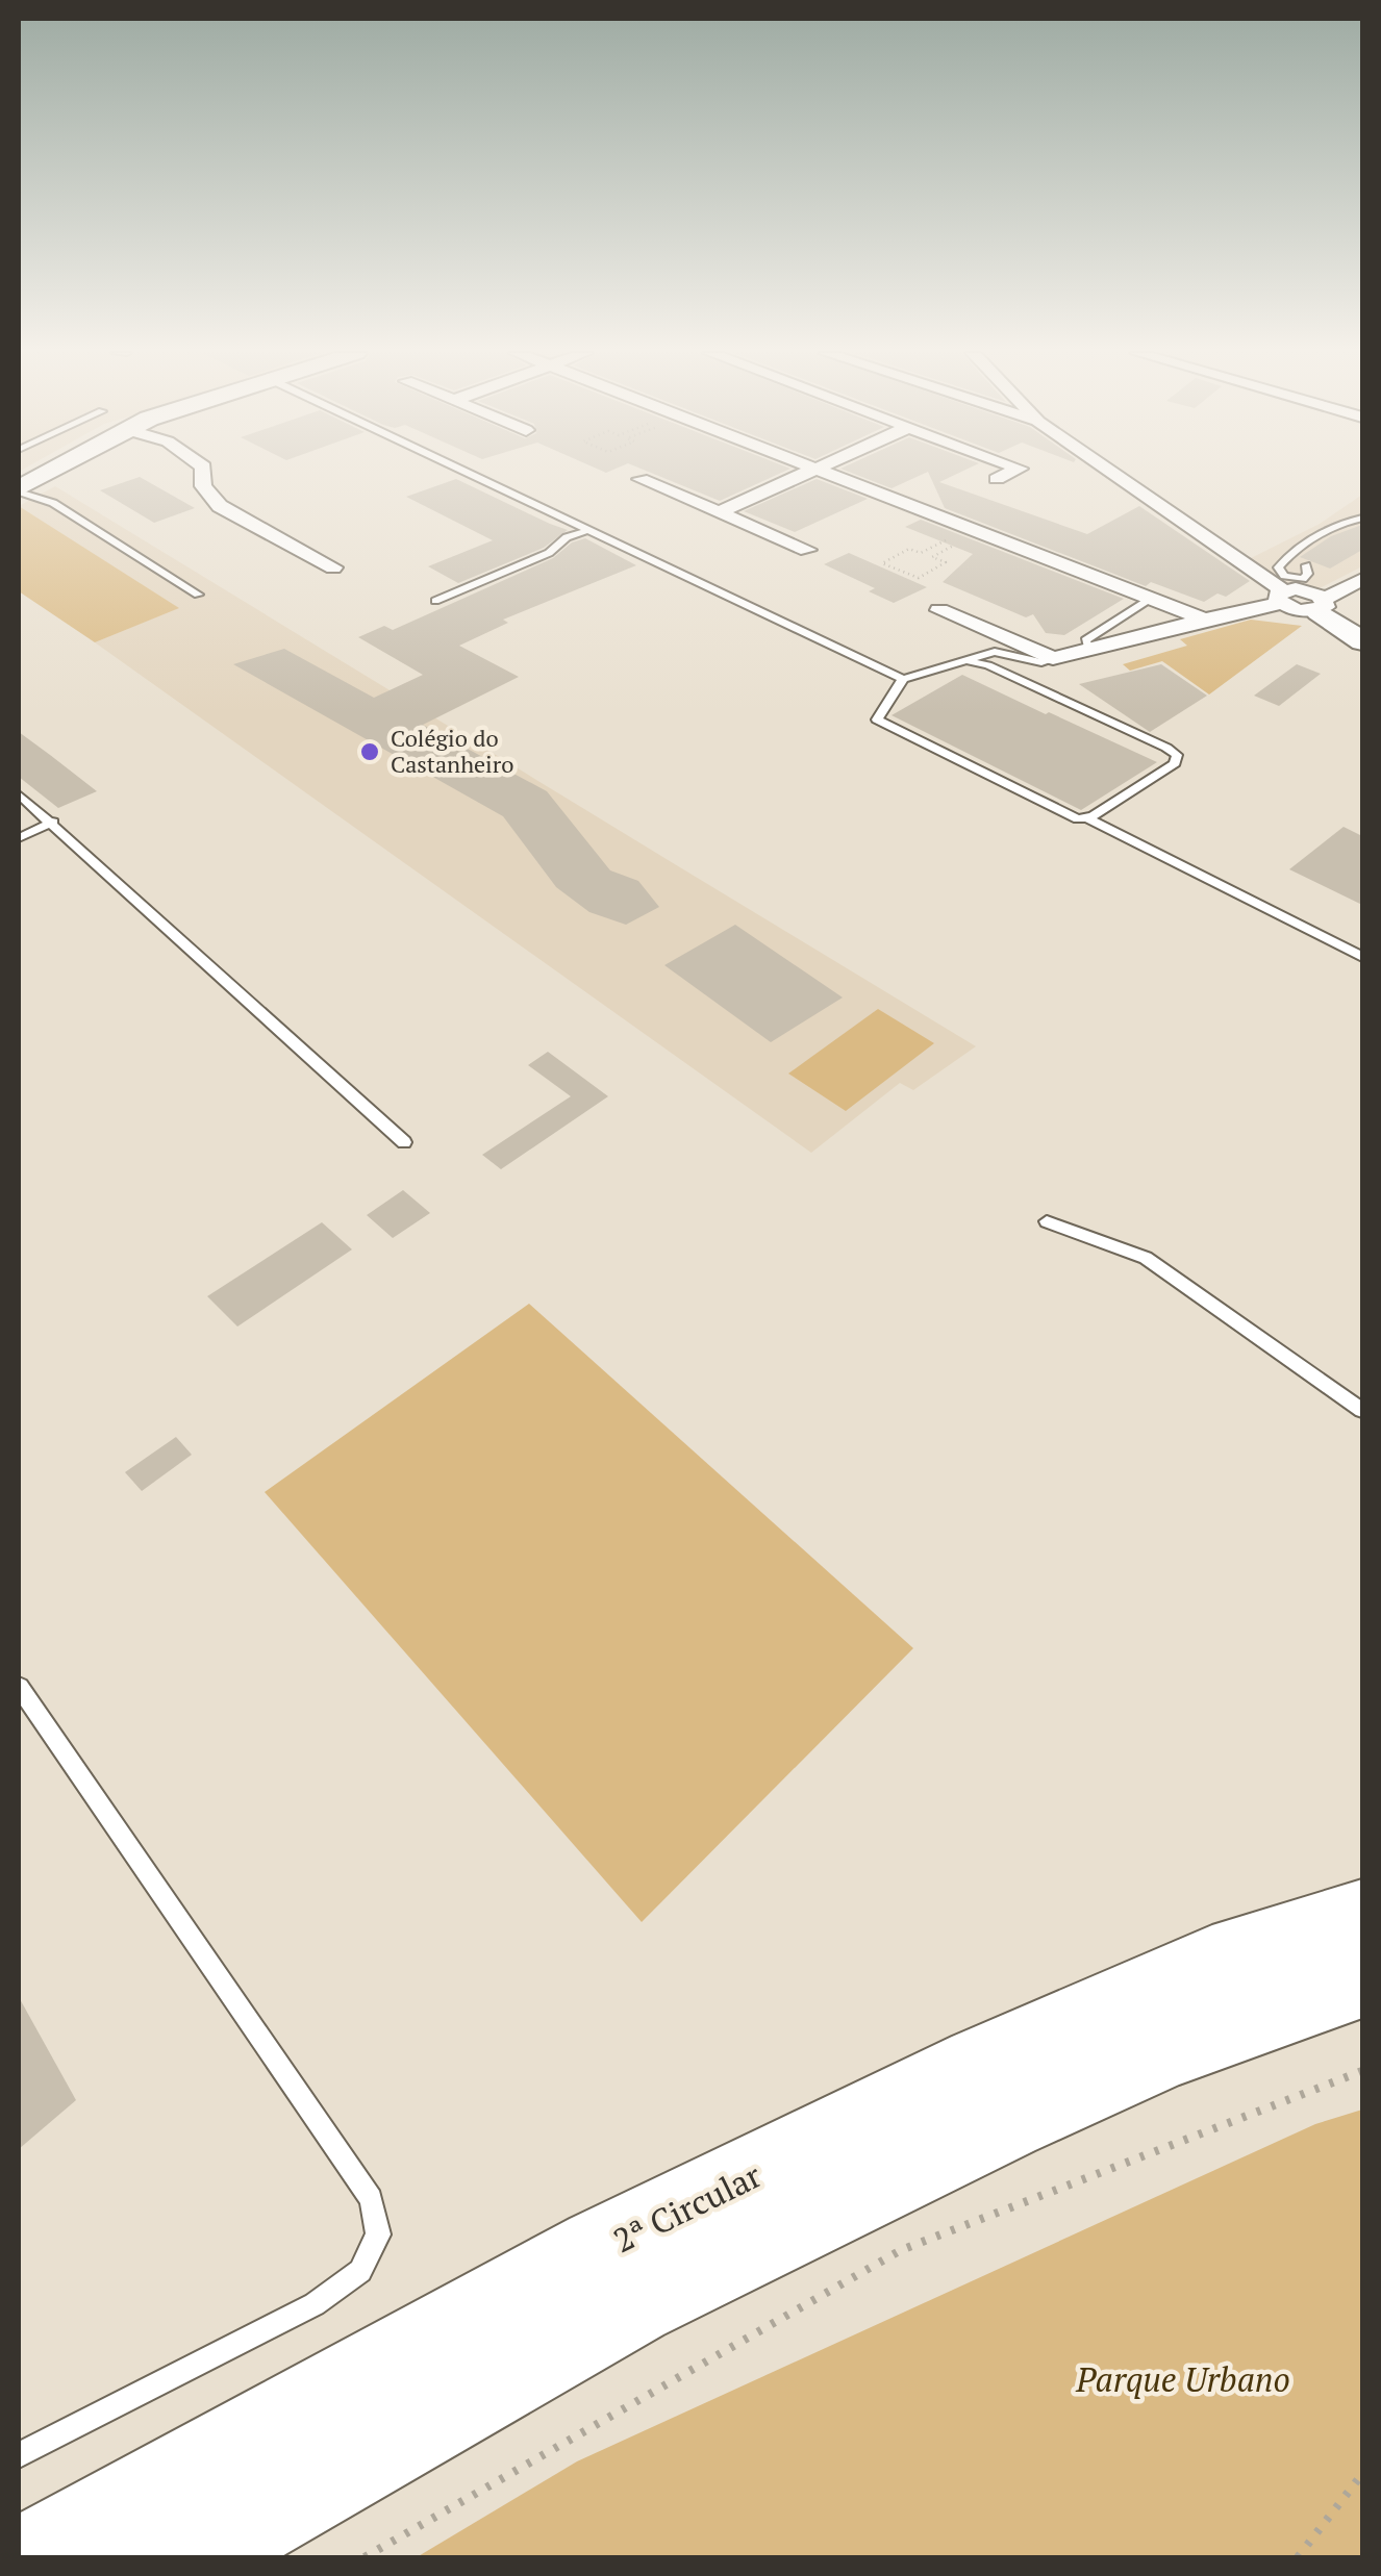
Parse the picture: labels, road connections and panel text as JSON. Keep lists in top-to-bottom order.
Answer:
{
  "streets": {
    "highway": ["2ª Circular"]
  },
  "parks": ["Parque Urbano"],
  "places": ["Colégio do Castanheiro"]
}
